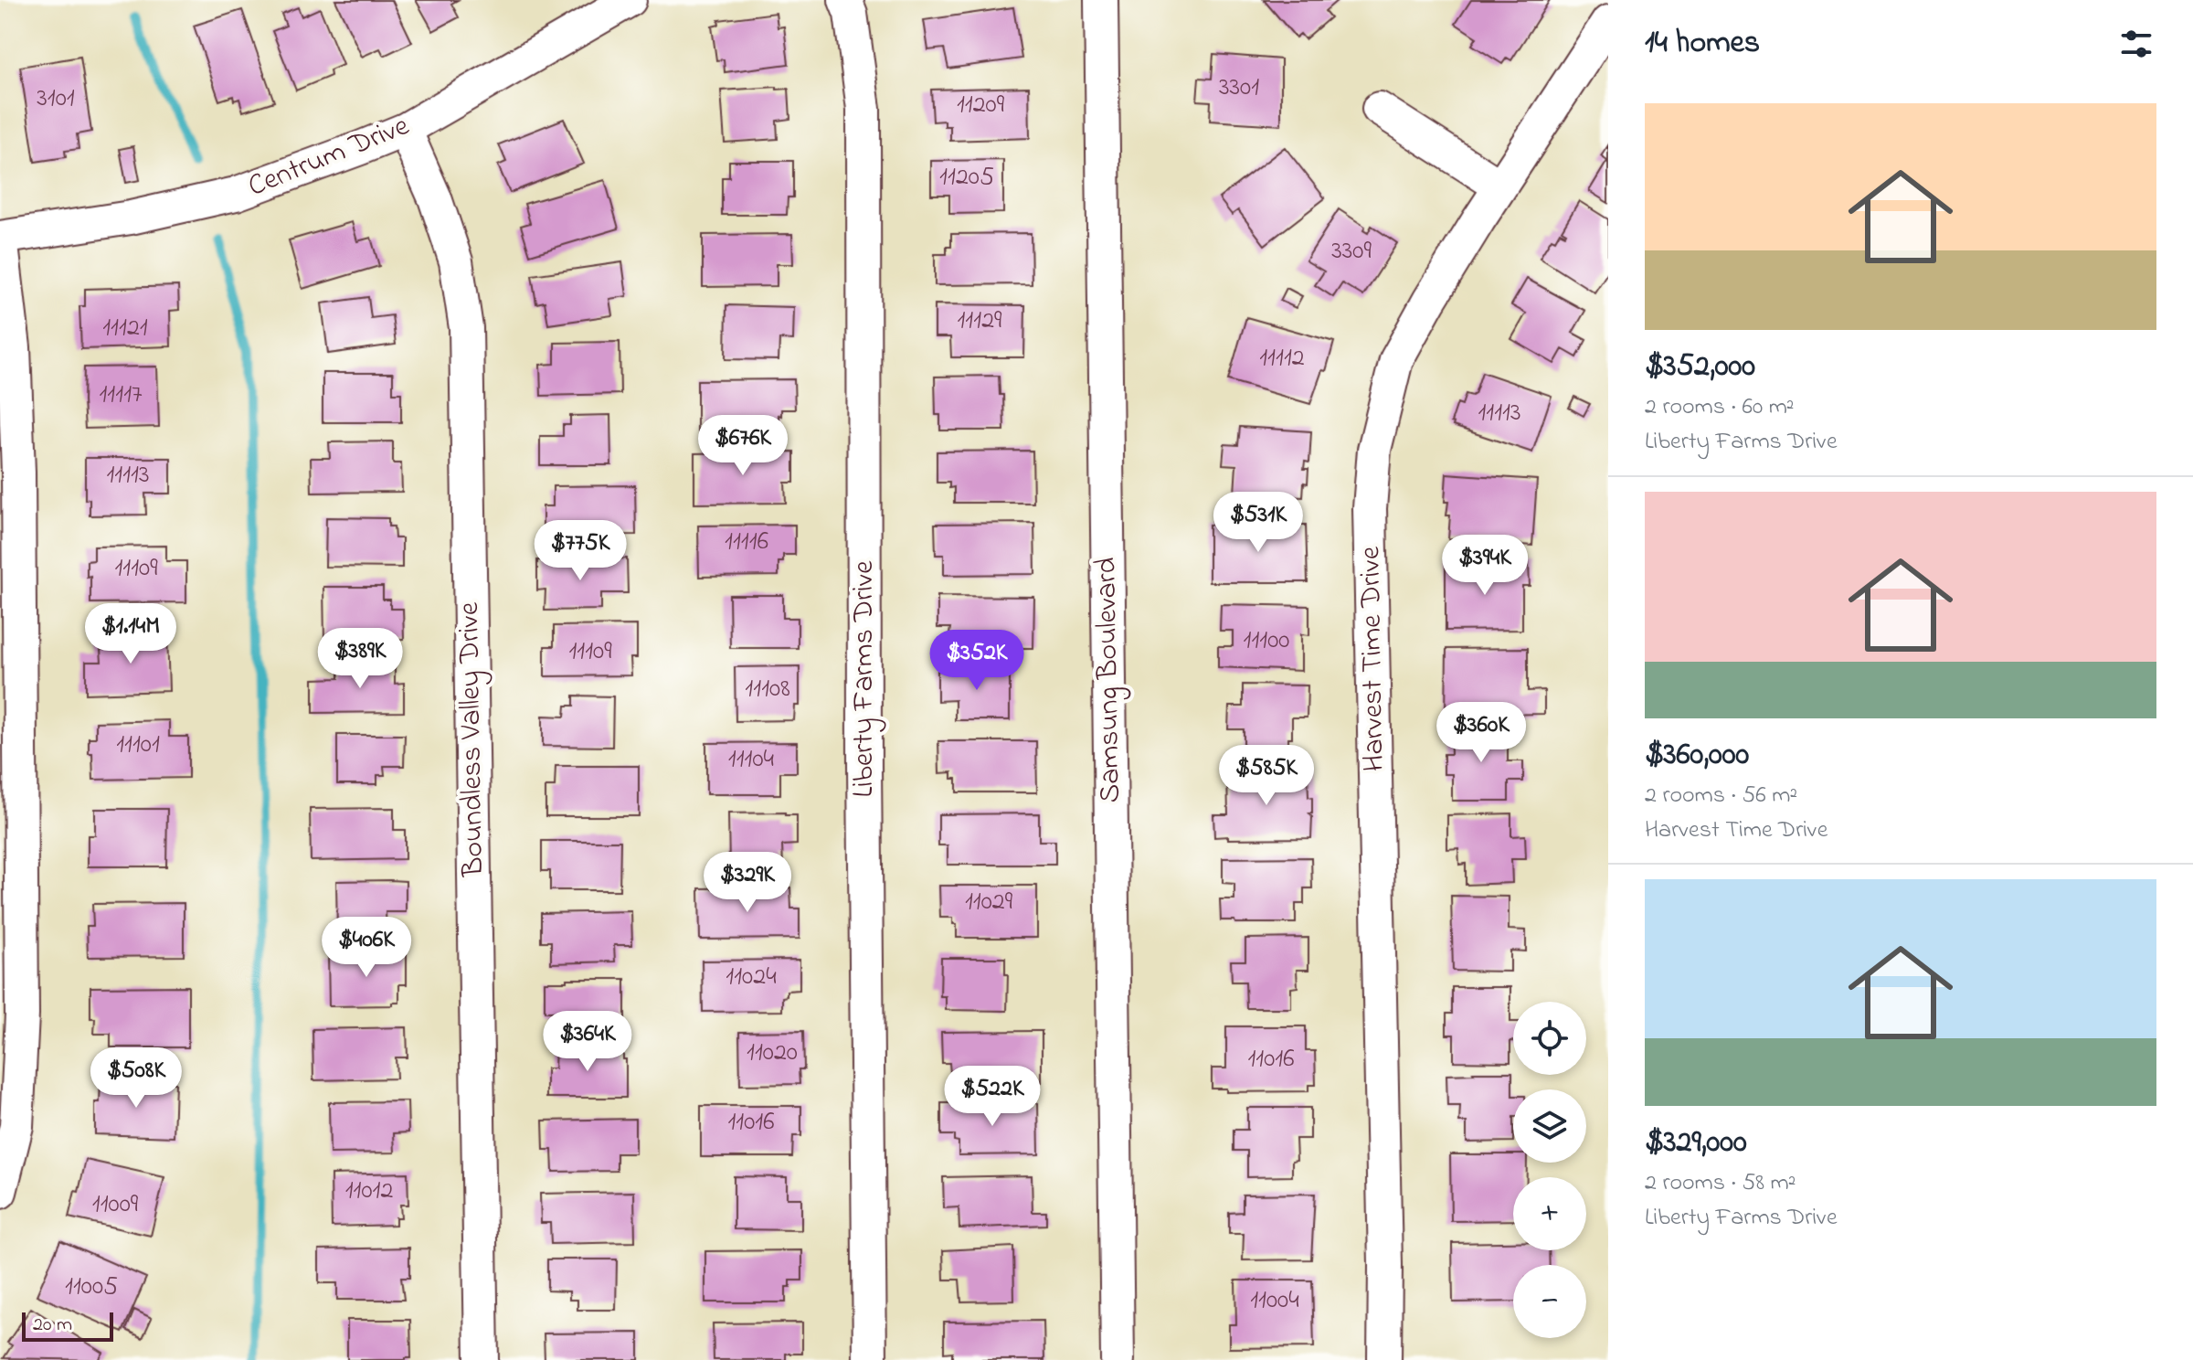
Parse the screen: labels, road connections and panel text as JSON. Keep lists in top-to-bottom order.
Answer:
{
  "streets": {
    "street": [
      "Centrum Drive",
      "Harvest Time Drive",
      "Liberty Farms Drive",
      "Samsung Boulevard",
      "Boundless Valley Drive"
    ]
  },
  "crossings": [
    ["Centrum Drive", "Boundless Valley Drive"]
  ],
  "house_numbers": [
    "3301",
    "3101",
    "11209",
    "11205",
    "3309",
    "11129",
    "11121",
    "11112",
    "11117",
    "11113",
    "11113",
    "11116",
    "11109",
    "11100",
    "11109",
    "11108",
    "11101",
    "11104",
    "11029",
    "11024",
    "11020",
    "11016",
    "11016",
    "11012",
    "11009",
    "11005",
    "11004"
  ],
  "scale_bar": "20 m",
  "page": {
    "heading": "14 homes",
    "list": [
      {
        "name": "$352,000",
        "note": "2 rooms · 60 m² · Liberty Farms Drive"
      },
      {
        "name": "$360,000",
        "note": "2 rooms · 56 m² · Harvest Time Drive"
      },
      {
        "name": "$329,000",
        "note": "2 rooms · 58 m² · Liberty Farms Drive"
      }
    ],
    "price": [
      "$676K",
      "$531K",
      "$775K",
      "$394K",
      "$1.14M",
      "$389K",
      "$352K",
      "$360K",
      "$585K",
      "$329K",
      "$406K",
      "$364K",
      "$508K",
      "$522K"
    ],
    "map_buttons": ["+", "−"],
    "scale": "20 m"
  }
}
